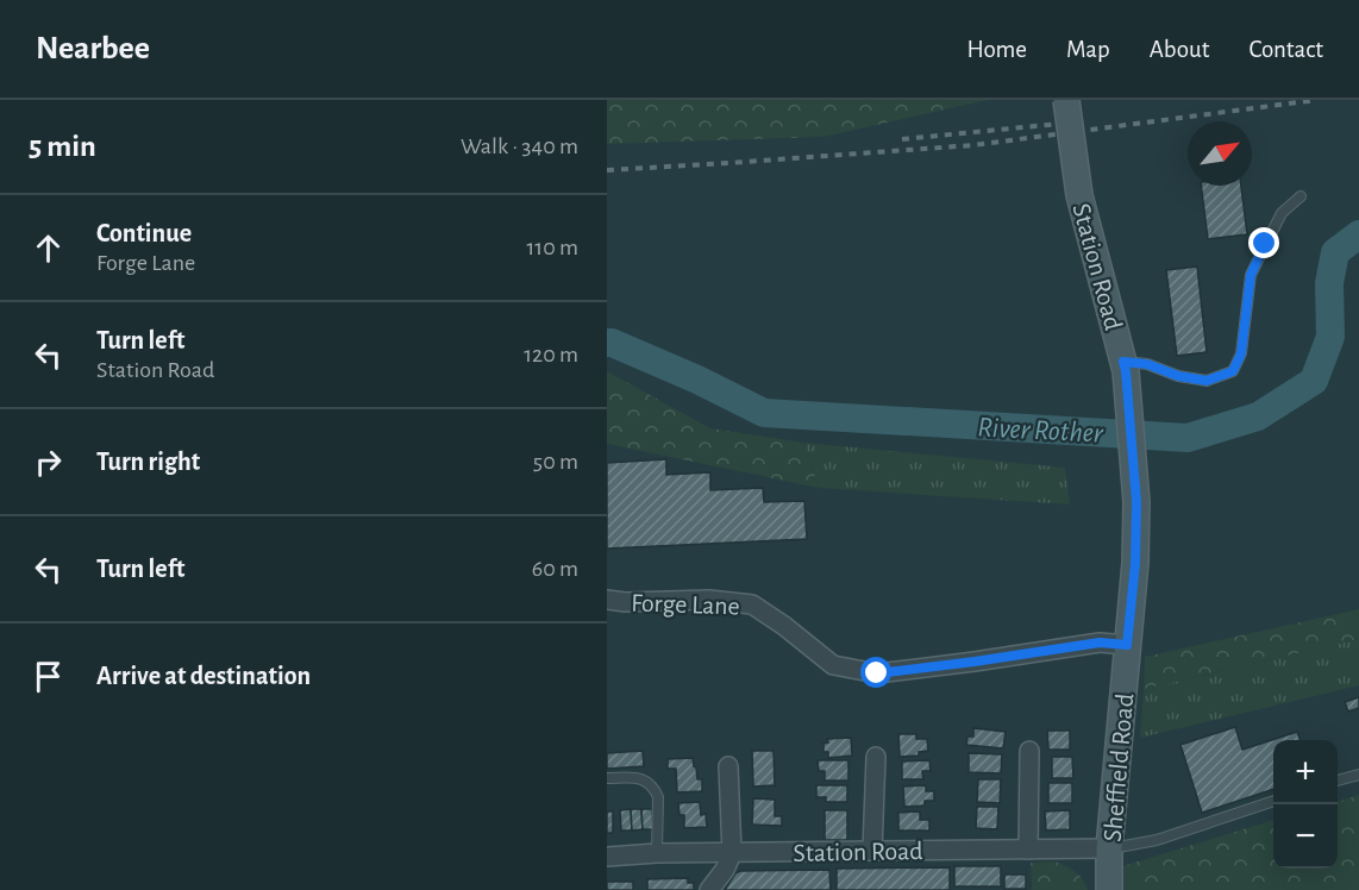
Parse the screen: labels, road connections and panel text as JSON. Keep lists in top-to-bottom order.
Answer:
{
  "streets": {
    "main road": ["Station Road", "Sheffield Road"],
    "street": ["Forge Lane"]
  },
  "crossings": [
    ["Station Road", "Forge Lane"],
    ["Station Road", "Sheffield Road"],
    ["Forge Lane", "Sheffield Road"]
  ],
  "water": ["River Rother"],
  "north": "top right",
  "page": {
    "header": "Nearbee",
    "nav": [
      "Home",
      "Map",
      "About",
      "Contact"
    ],
    "heading": ["5 min", "Walk · 340 m"],
    "list": [
      ["Continue", "Forge Lane", "110 m"],
      ["Turn left", "Station Road", "120 m"],
      ["Turn right", "50 m"],
      ["Turn left", "60 m"],
      "Arrive at destination"
    ],
    "map_buttons": ["+", "−"]
  }
}
